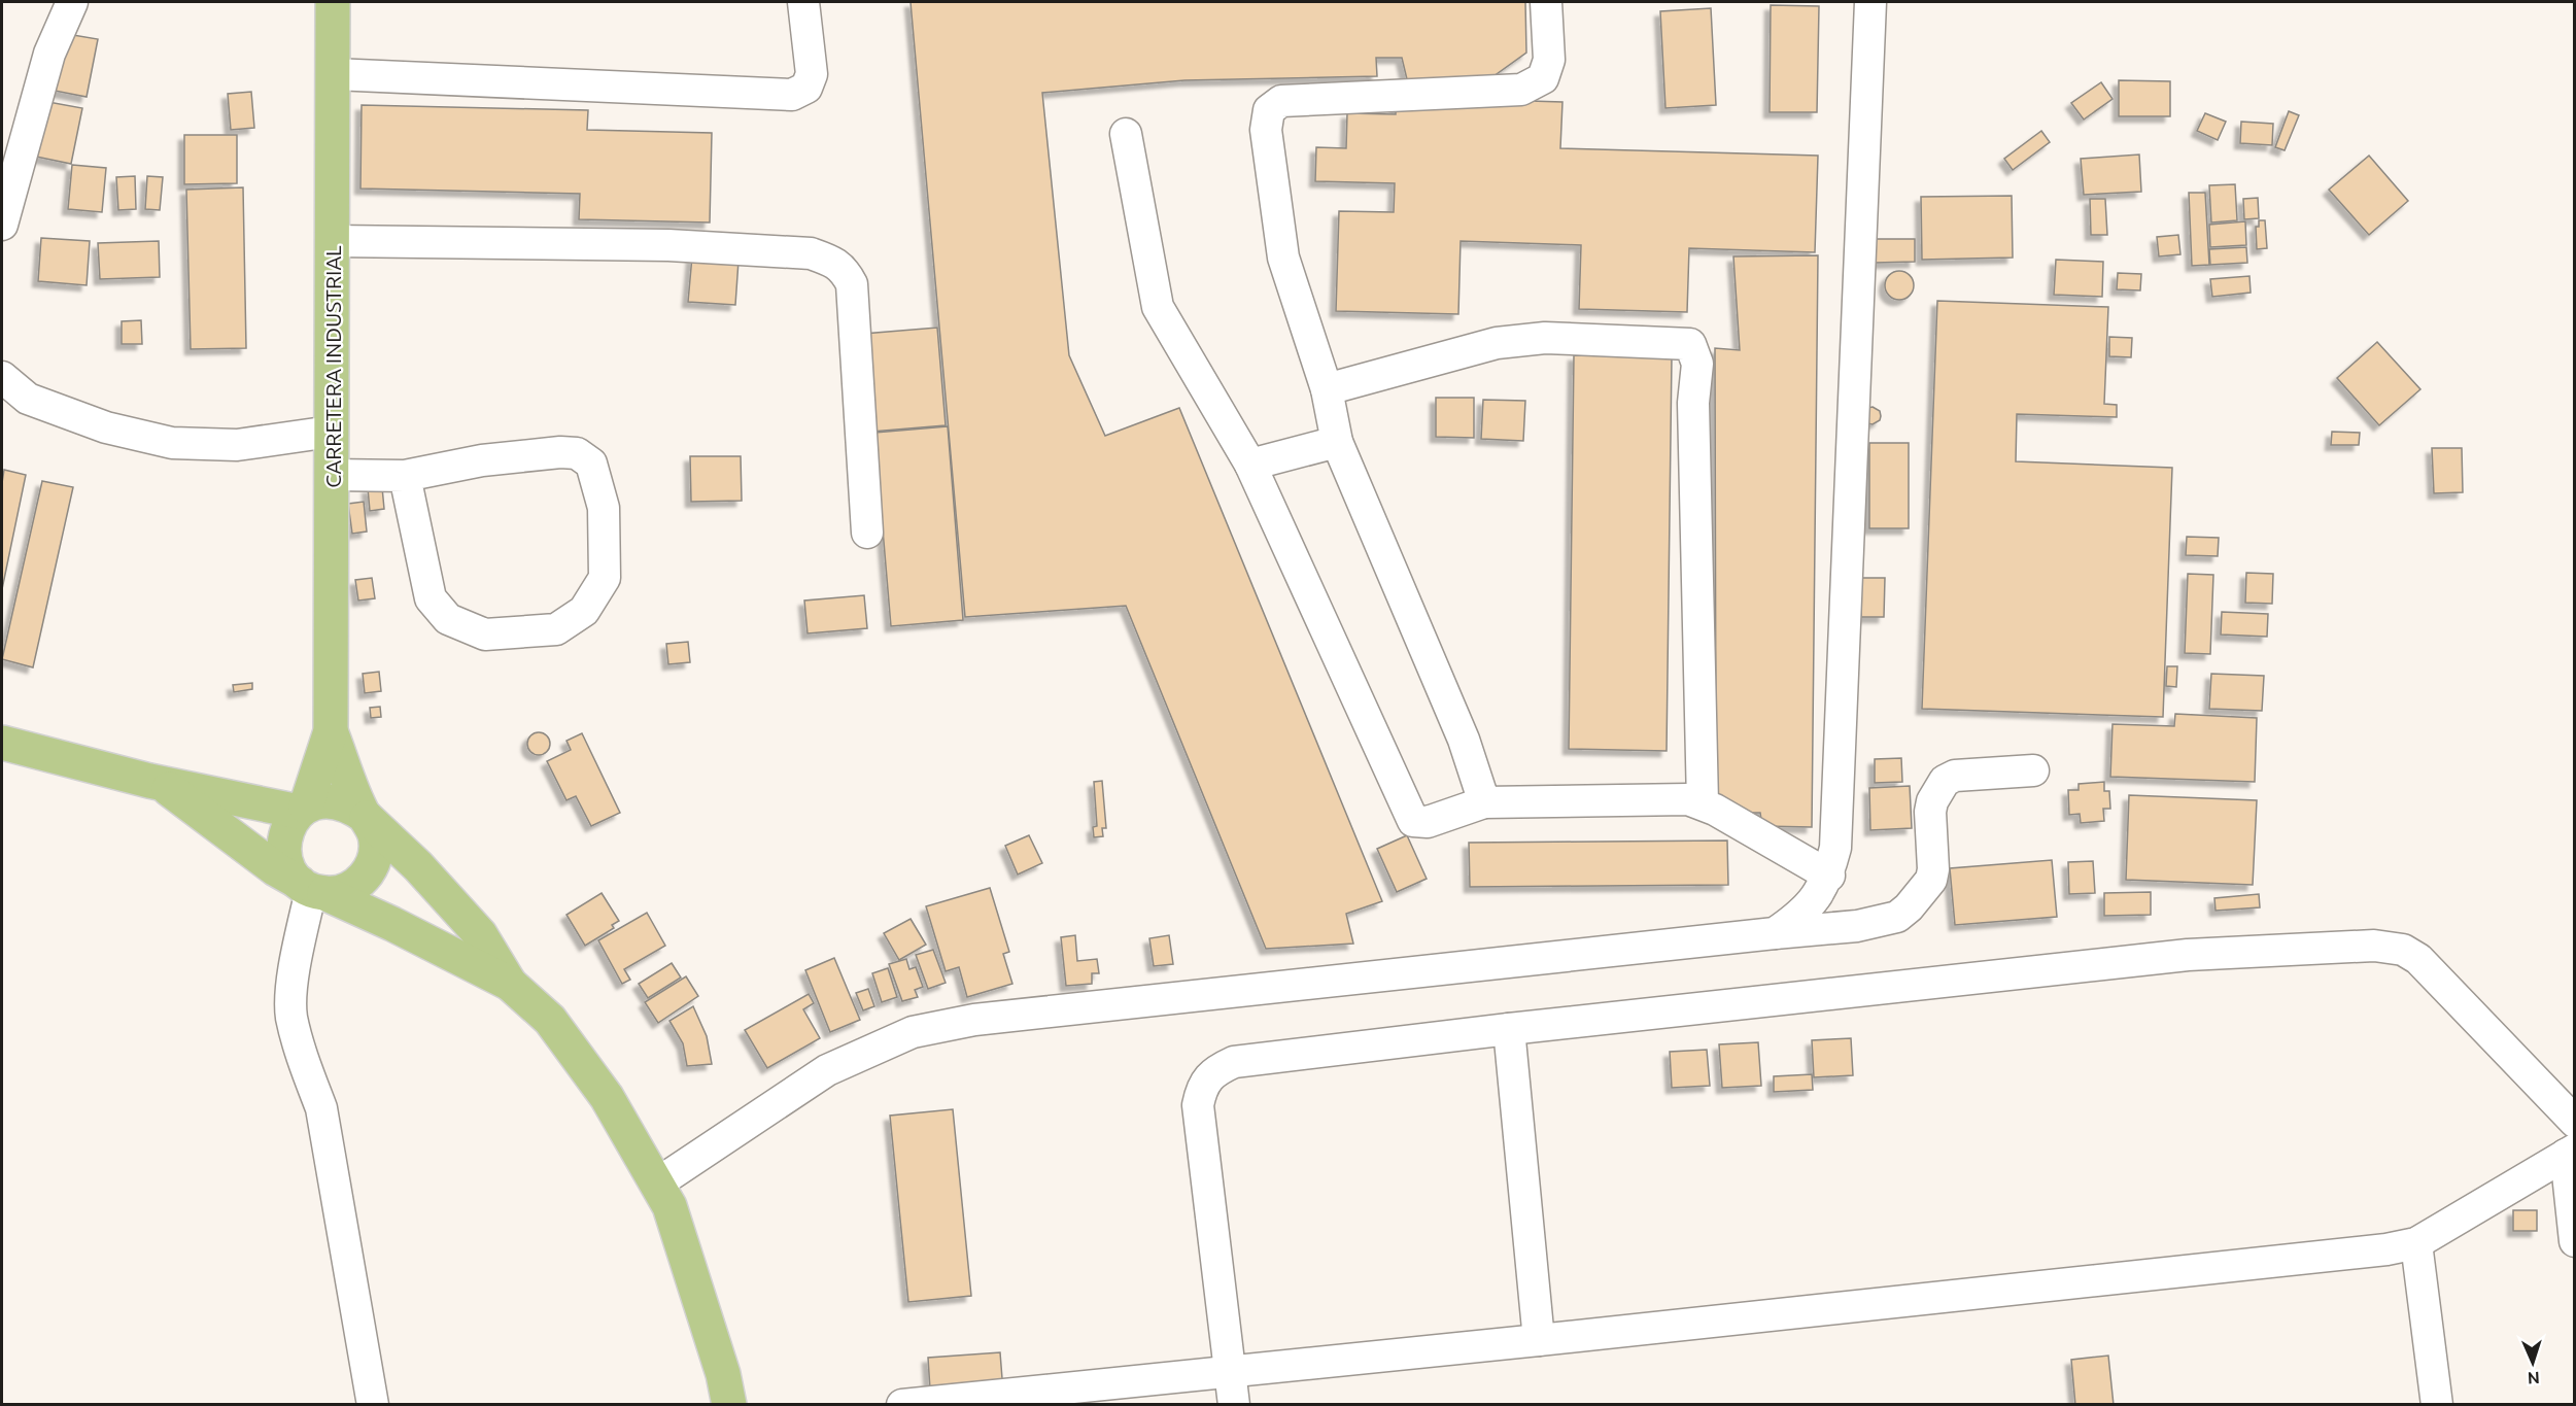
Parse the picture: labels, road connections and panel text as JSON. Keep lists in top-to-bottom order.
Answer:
{
  "streets": {
    "main road": ["CARRETERA INDUSTRIAL"]
  },
  "north": "bottom"
}
